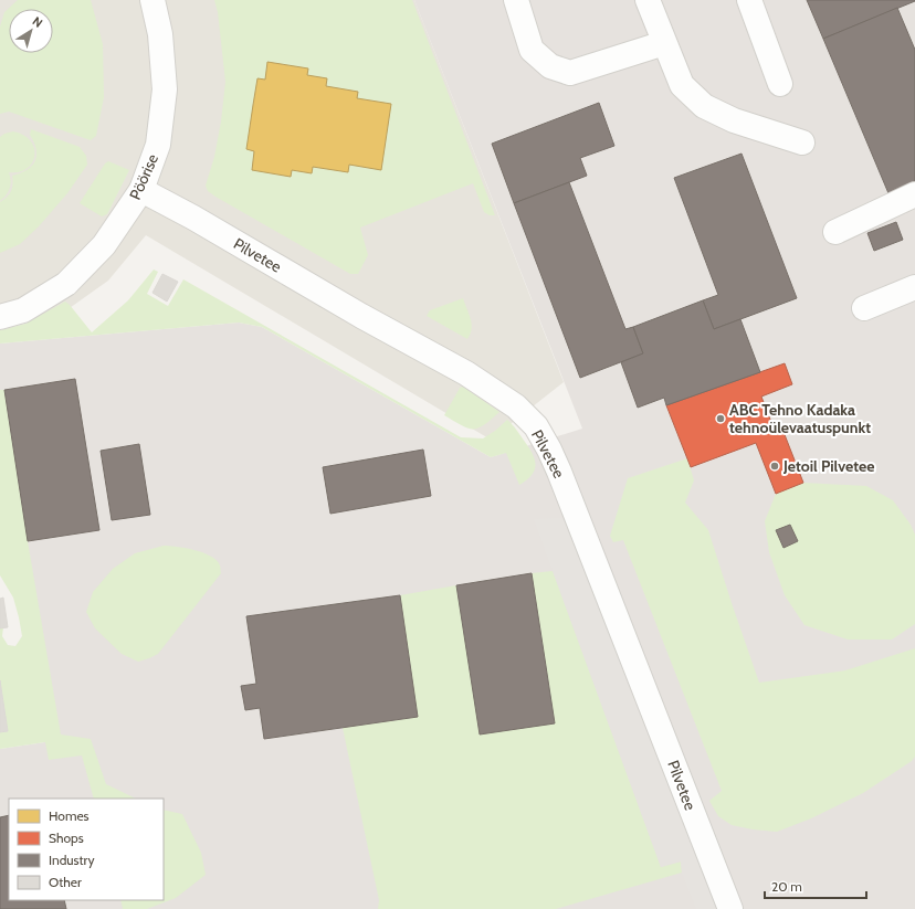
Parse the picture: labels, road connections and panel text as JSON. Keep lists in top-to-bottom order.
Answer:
{
  "streets": {
    "street": ["Pöörise", "Pilvetee"]
  },
  "crossings": [
    ["Pöörise", "Pilvetee"]
  ],
  "places": ["ABC Tehno Kadaka tehnoülevaatuspunkt", "Jetoil Pilvetee"],
  "legend": [
    "Homes",
    "Shops",
    "Industry",
    "Other"
  ],
  "scale_bar": "20 m",
  "north": "top right"
}
